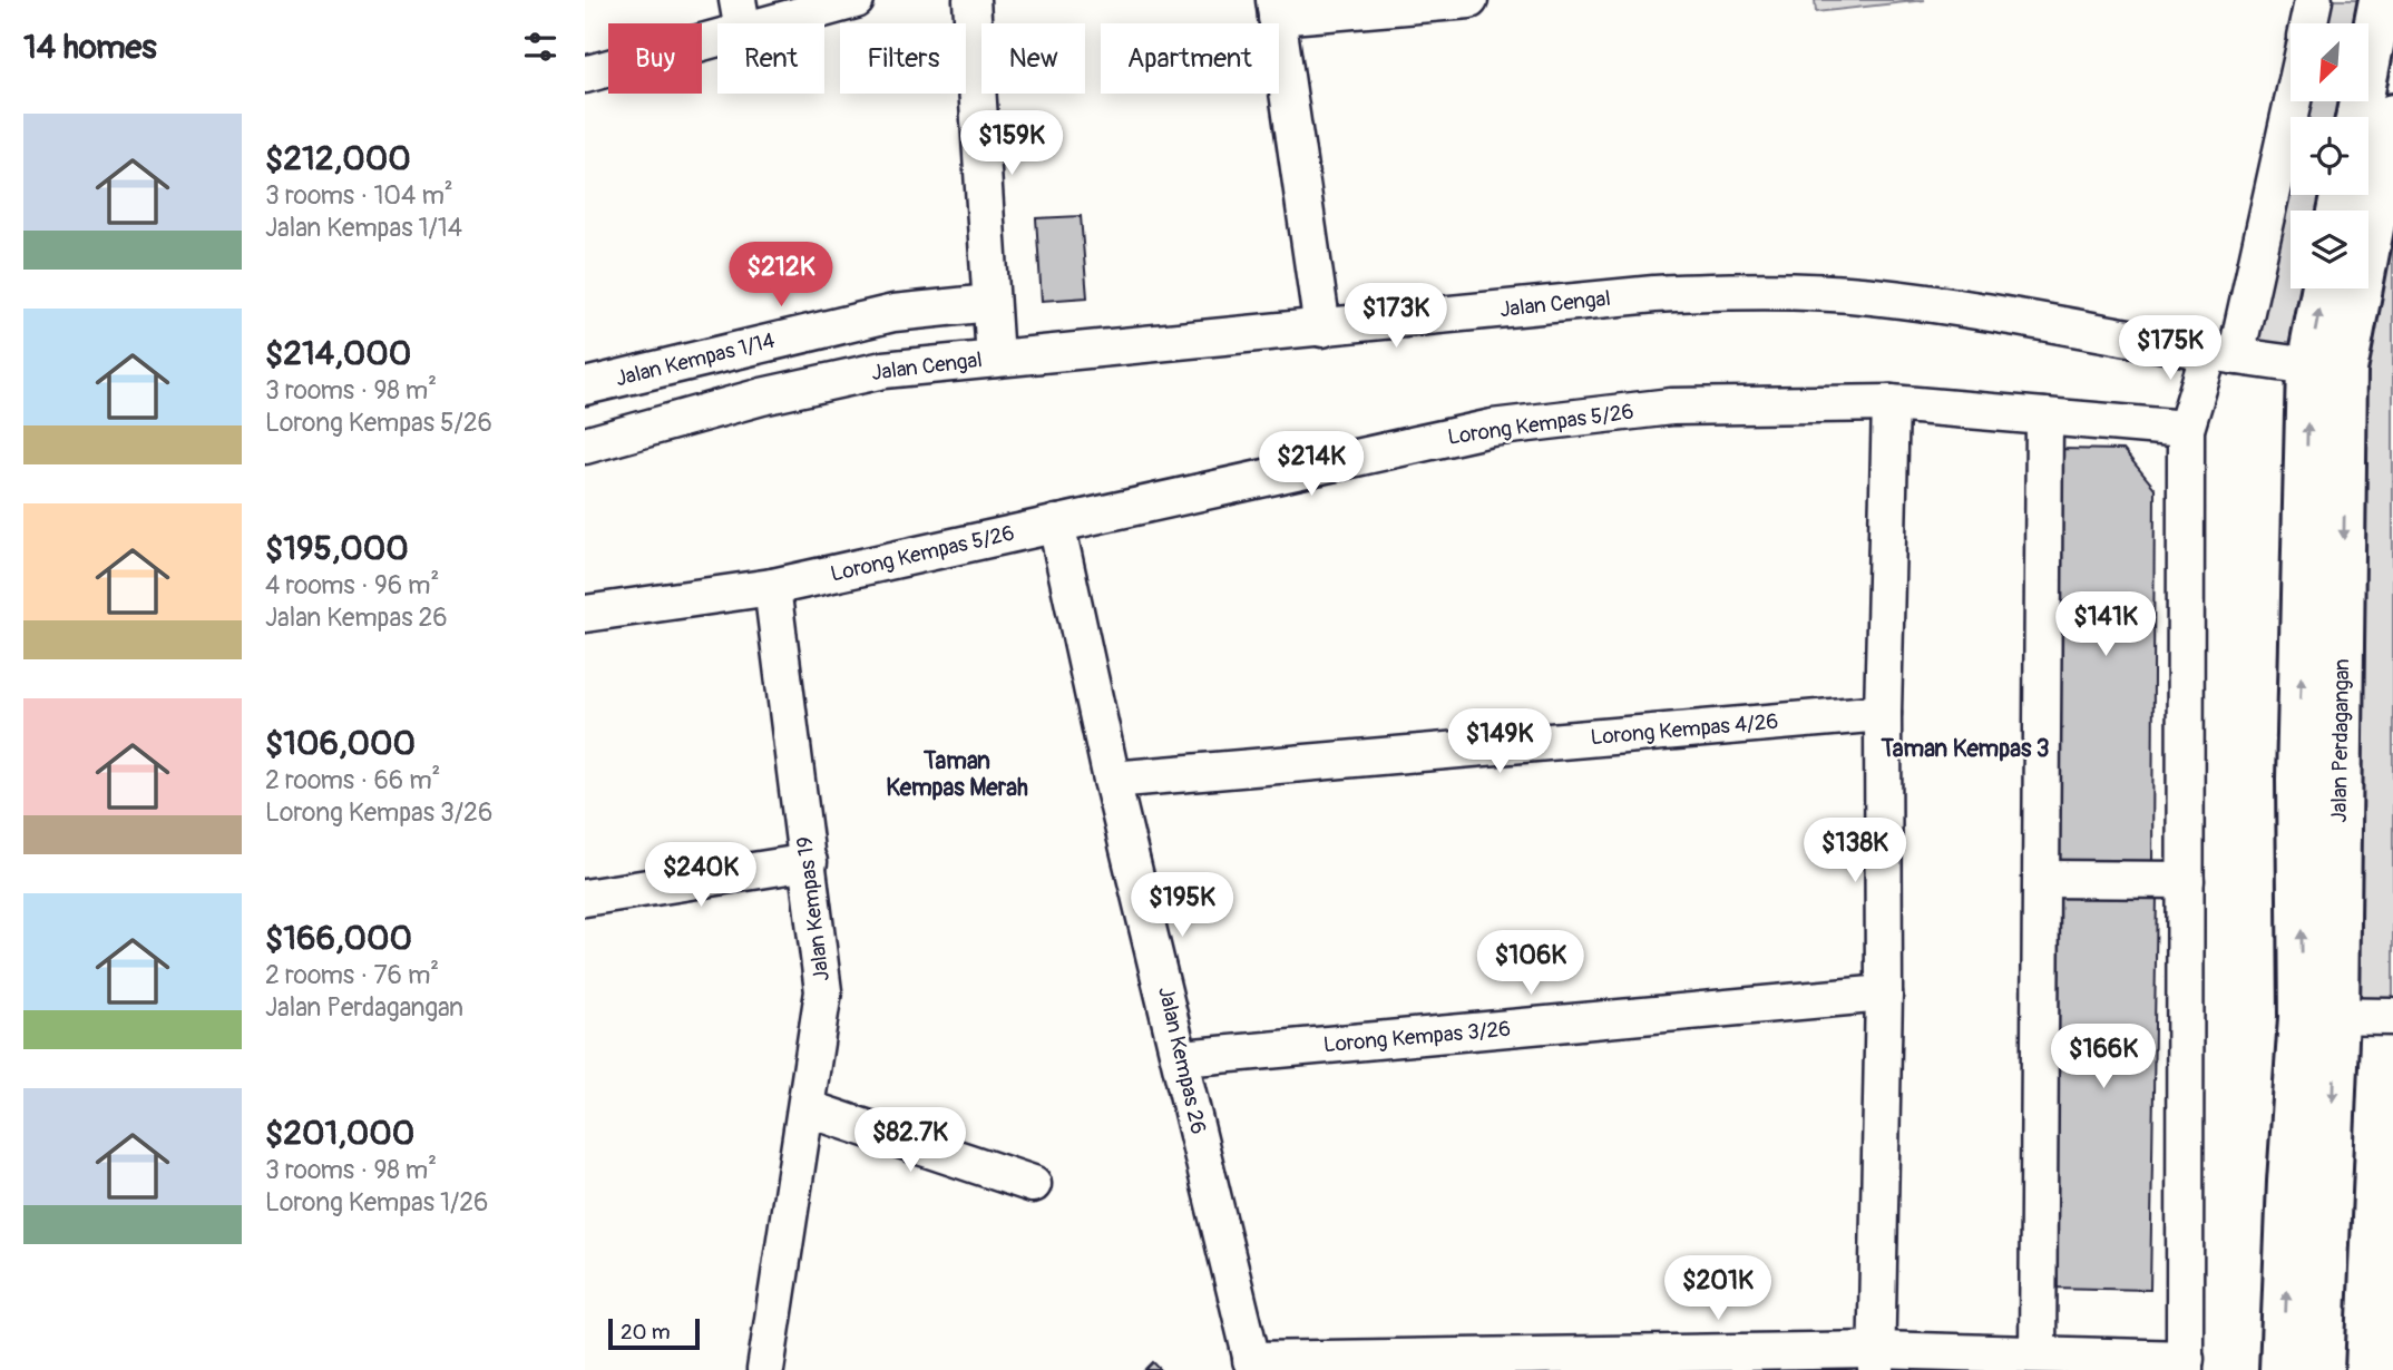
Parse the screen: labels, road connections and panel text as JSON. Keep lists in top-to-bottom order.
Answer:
{
  "streets": {
    "main road": ["Jalan Perdagangan"],
    "street": [
      "Jalan Cengal",
      "Jalan Kempas 1/14",
      "Lorong Kempas 5/26",
      "Lorong Kempas 4/26",
      "Jalan Kempas 19",
      "Lorong Kempas 3/26",
      "Jalan Kempas 26"
    ]
  },
  "crossings": [
    ["Jalan Cengal", "Jalan Perdagangan"],
    ["Lorong Kempas 5/26", "Jalan Kempas 19"],
    ["Lorong Kempas 5/26", "Jalan Kempas 26"],
    ["Lorong Kempas 4/26", "Jalan Kempas 26"],
    ["Lorong Kempas 3/26", "Jalan Kempas 26"]
  ],
  "districts": ["Taman Kempas 3", "Taman Kempas Merah"],
  "scale_bar": "20 m",
  "north": "bottom left",
  "page": {
    "heading": "14 homes",
    "chip": [
      "Buy",
      "Rent",
      "Filters",
      "New",
      "Apartment"
    ],
    "list": [
      {
        "name": "$212,000",
        "note": "3 rooms · 104 m² · Jalan Kempas 1/14"
      },
      {
        "name": "$214,000",
        "note": "3 rooms · 98 m² · Lorong Kempas 5/26"
      },
      {
        "name": "$195,000",
        "note": "4 rooms · 96 m² · Jalan Kempas 26"
      },
      {
        "name": "$106,000",
        "note": "2 rooms · 66 m² · Lorong Kempas 3/26"
      },
      {
        "name": "$166,000",
        "note": "2 rooms · 76 m² · Jalan Perdagangan"
      },
      {
        "name": "$201,000",
        "note": "3 rooms · 98 m² · Lorong Kempas 1/26"
      }
    ],
    "price": [
      "$159K",
      "$212K",
      "$173K",
      "$175K",
      "$214K",
      "$141K",
      "$149K",
      "$138K",
      "$240K",
      "$195K",
      "$106K",
      "$166K",
      "$82.7K",
      "$201K"
    ],
    "scale": "20 m"
  }
}
